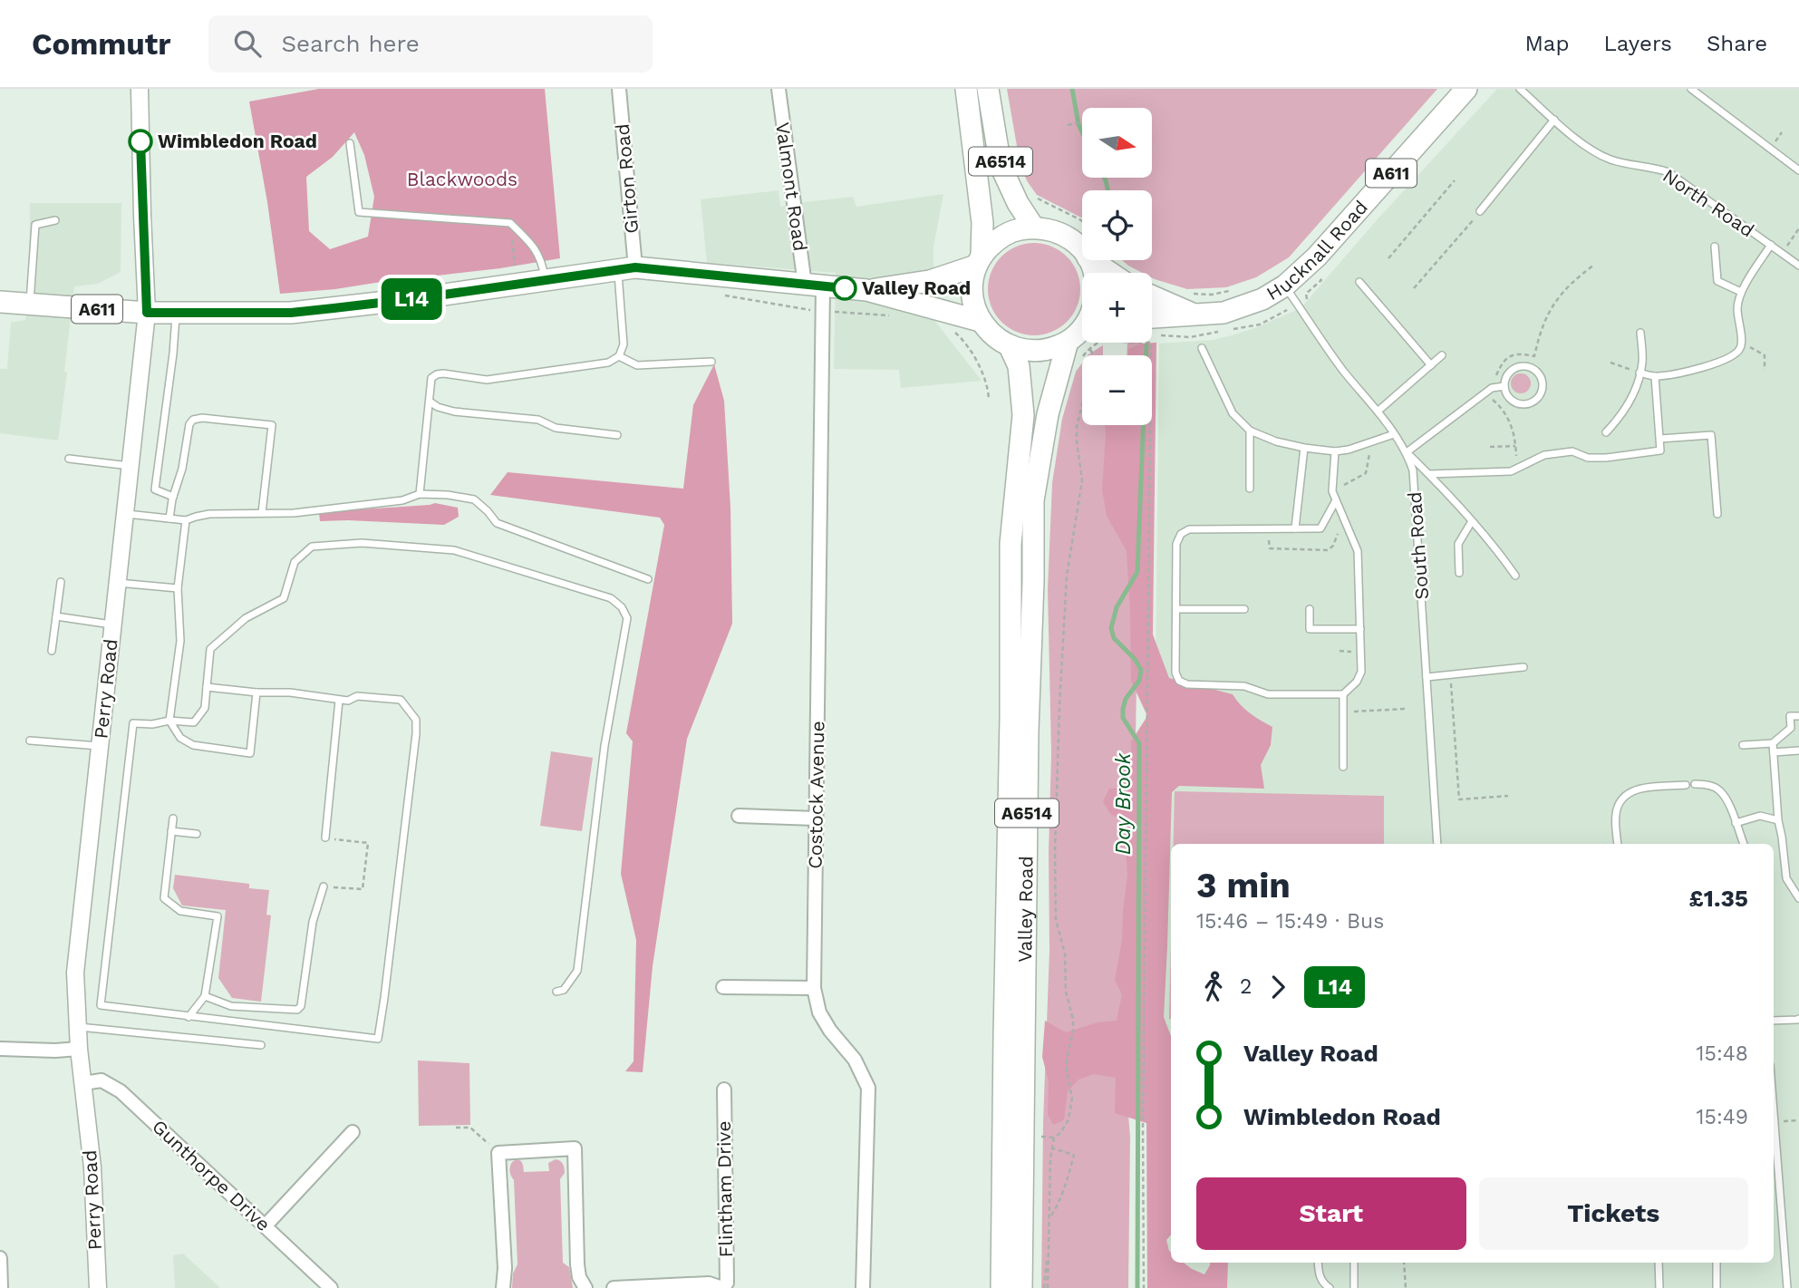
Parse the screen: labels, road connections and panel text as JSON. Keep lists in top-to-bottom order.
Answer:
{
  "streets": {
    "main road": [
      "A6514",
      "A611",
      "Hucknall Road",
      "Valley Road"
    ],
    "street": [
      "Girton Road",
      "Valmont Road",
      "Perry Road",
      "Costock Avenue",
      "Gunthorpe Drive",
      "Flintham Drive"
    ],
    "lane": ["North Road", "South Road"]
  },
  "crossings": [
    ["A6514", "A611"],
    ["A611", "Girton Road"],
    ["A611", "Valmont Road"],
    ["A611", "Perry Road"],
    ["A611", "Costock Avenue"],
    ["Valmont Road", "Costock Avenue"],
    ["Hucknall Road", "South Road"],
    ["Perry Road", "Gunthorpe Drive"]
  ],
  "water": ["Day Brook"],
  "parks": ["Blackwoods"],
  "places": ["Wimbledon Road", "Valley Road"],
  "lines": ["bus line L14"],
  "north": "right",
  "page": {
    "header": "Commutr",
    "search": "Search here",
    "nav": ["Map", "Layers", "Share"],
    "on_map": "L14",
    "map_buttons": ["+", "−"],
    "heading": ["3 min", "15:46 – 15:49 · Bus", "£1.35"],
    "legs": ["2", "L14"],
    "list": [
      {
        "name": "Valley Road",
        "value": "15:48"
      },
      {
        "name": "Wimbledon Road",
        "value": "15:49"
      }
    ],
    "buttons": ["Start", "Tickets"]
  }
}
